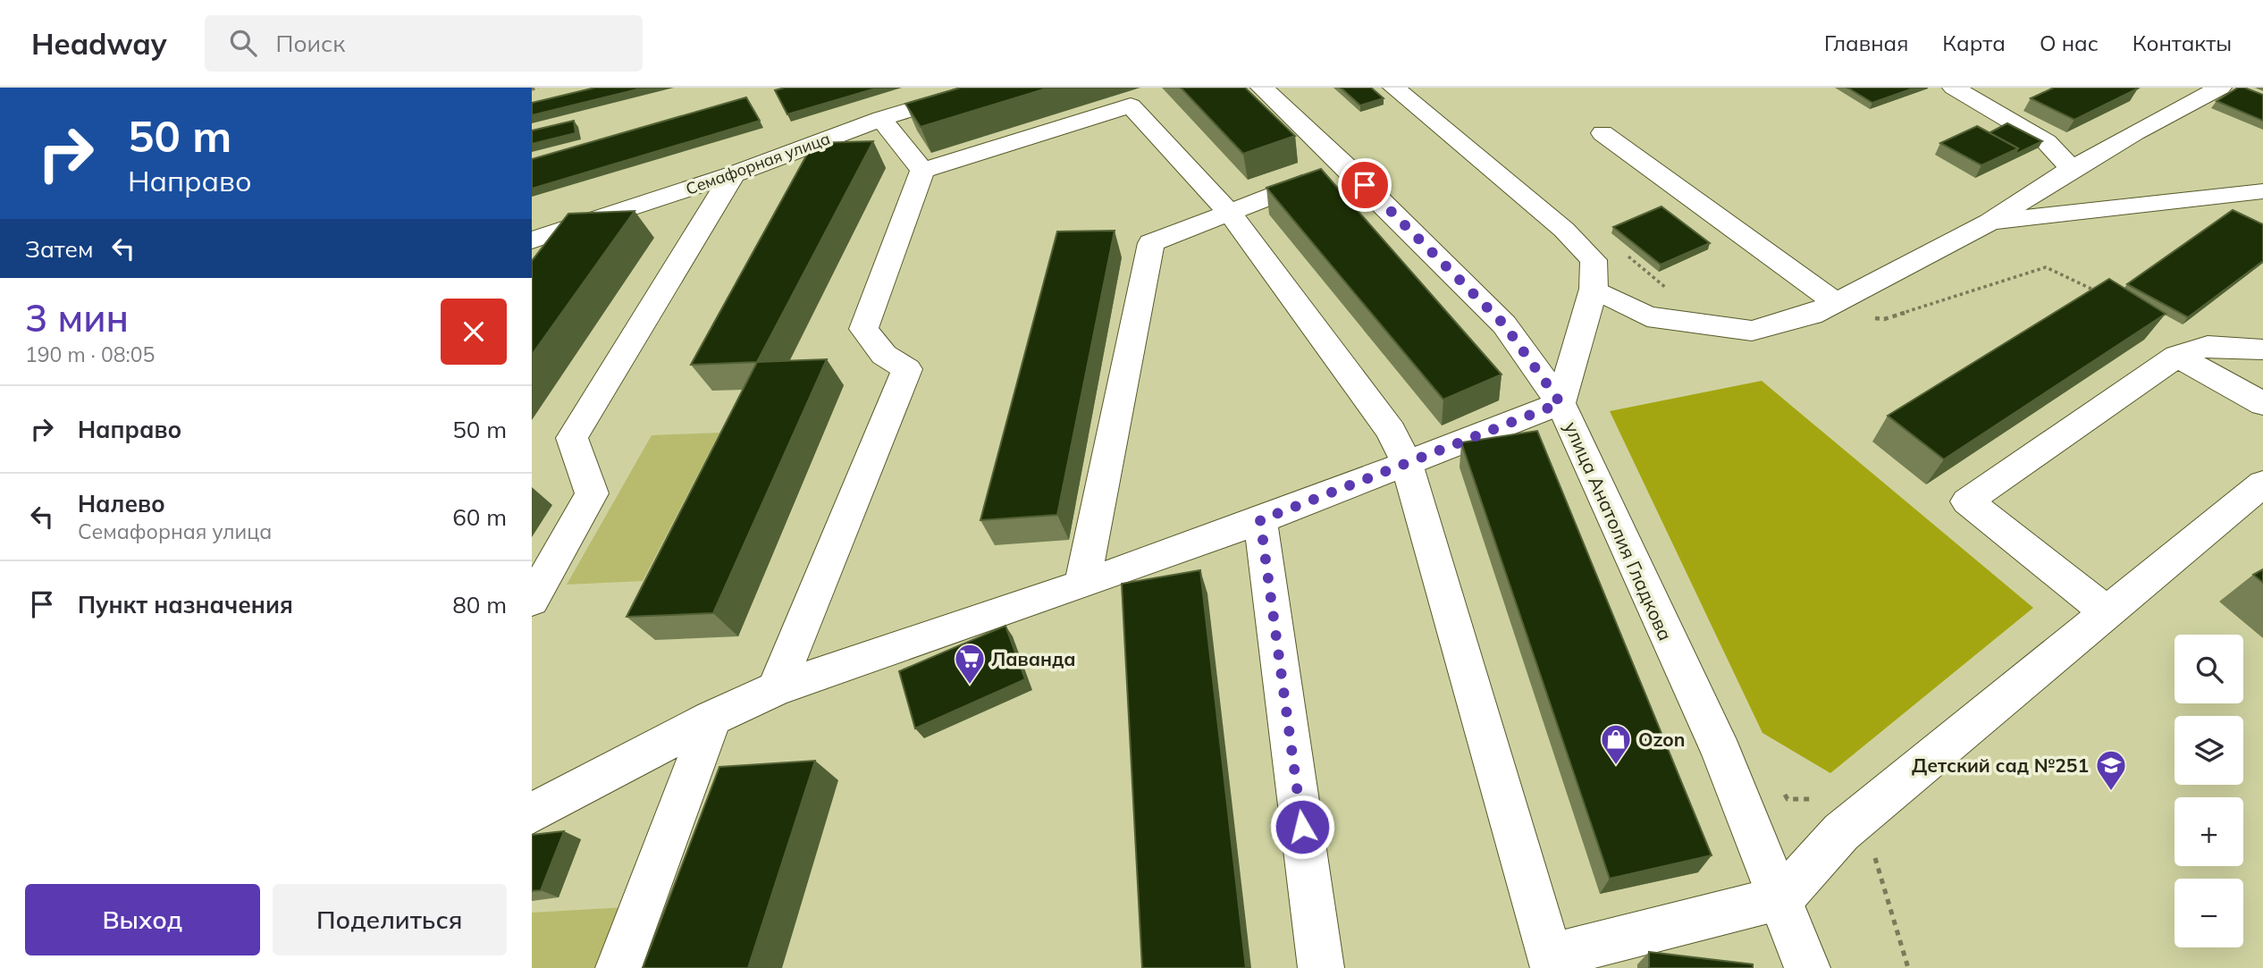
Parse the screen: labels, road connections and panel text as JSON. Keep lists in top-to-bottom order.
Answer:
{
  "streets": {
    "street": ["Семафорная улица", "улица Анатолия Гладкова"]
  },
  "places": {
    "supermarket": ["Лаванда"],
    "shop": ["Ozon"],
    "school or university": ["Детский сад №251"]
  },
  "page": {
    "header": "Headway",
    "search": "Поиск",
    "nav": [
      "Главная",
      "Карта",
      "О нас",
      "Контакты"
    ],
    "turn": ["50 m", "Направо"],
    "then": "Затем",
    "heading": ["3 мин", "190 m · 08:05"],
    "list": [
      {
        "name": "Направо",
        "value": "50 m"
      },
      {
        "name": "Налево",
        "note": "Семафорная улица",
        "value": "60 m"
      },
      {
        "name": "Пункт назначения",
        "value": "80 m"
      }
    ],
    "map_buttons": ["+", "−"],
    "buttons": ["Выход", "Поделиться"]
  }
}
